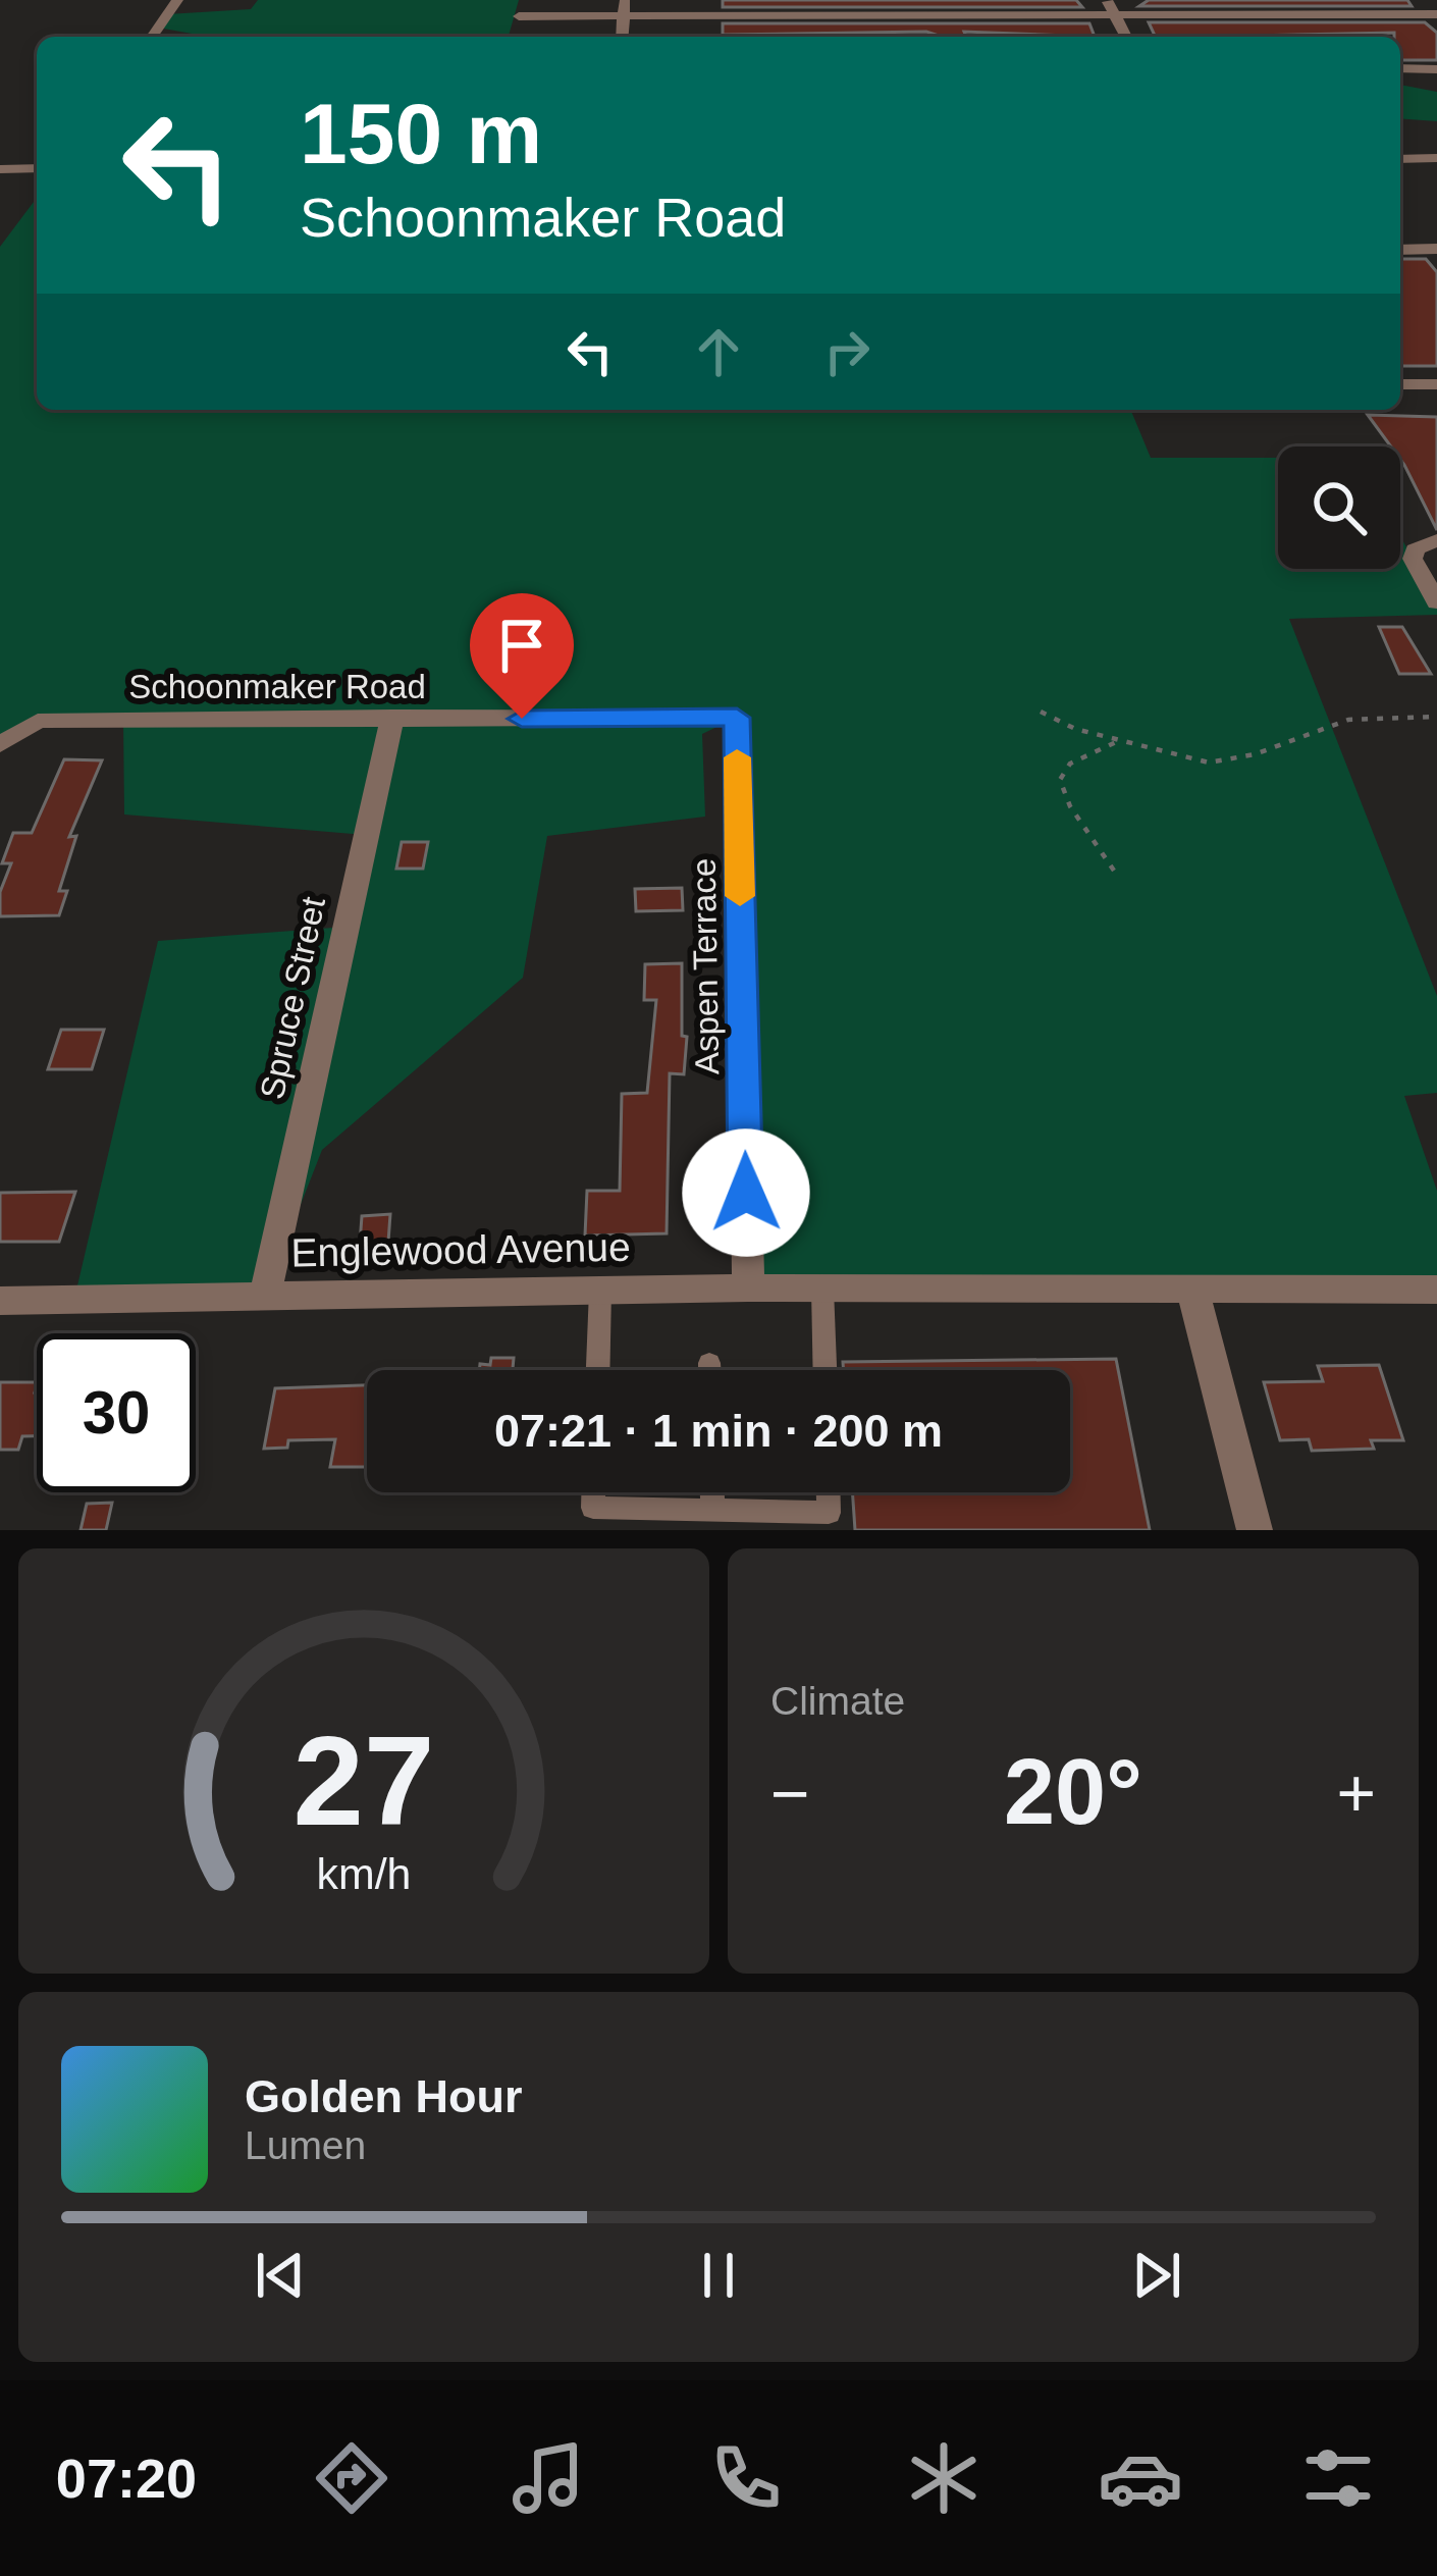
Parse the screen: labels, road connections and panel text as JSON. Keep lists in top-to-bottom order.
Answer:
{
  "streets": {
    "street": [
      "Schoonmaker Road",
      "Aspen Terrace",
      "Spruce Street",
      "Englewood Avenue"
    ]
  },
  "crossings": [
    ["Schoonmaker Road", "Aspen Terrace"],
    ["Schoonmaker Road", "Spruce Street"],
    ["Aspen Terrace", "Englewood Avenue"],
    ["Spruce Street", "Englewood Avenue"]
  ],
  "page": {
    "turn": ["150 m", "Schoonmaker Road"],
    "limit": "30",
    "trip": "07:21 · 1 min · 200 m",
    "tile": "Climate",
    "heat": ["−", "20°", "+"],
    "song": ["Golden Hour", "Lumen"],
    "tabs": "07:20",
    "gauge": ["27", "km/h"]
  }
}
